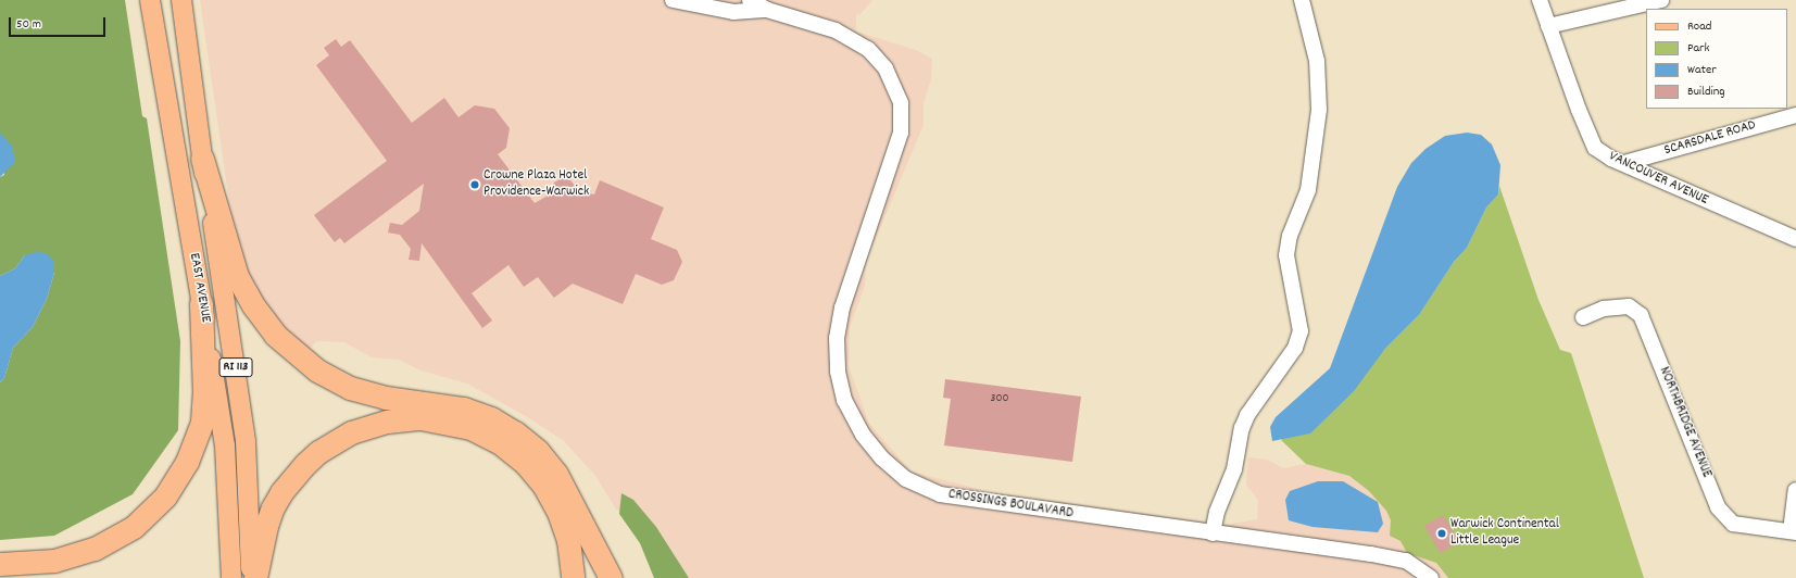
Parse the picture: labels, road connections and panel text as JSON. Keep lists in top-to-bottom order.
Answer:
{
  "streets": {
    "main road": ["EAST AVENUE", "RI 113"],
    "street": [
      "SCARSDALE ROAD",
      "VANCOUVER AVENUE",
      "NORTHBRIDGE AVENUE",
      "CROSSINGS BOULAVARD"
    ]
  },
  "crossings": [
    ["SCARSDALE ROAD", "VANCOUVER AVENUE"]
  ],
  "places": ["Crowne Plaza Hotel Providence-Warwick", "Warwick Continental Little League"],
  "house_numbers": ["300"],
  "legend": [
    "Road",
    "Park",
    "Water",
    "Building"
  ],
  "scale_bar": "50 m"
}
